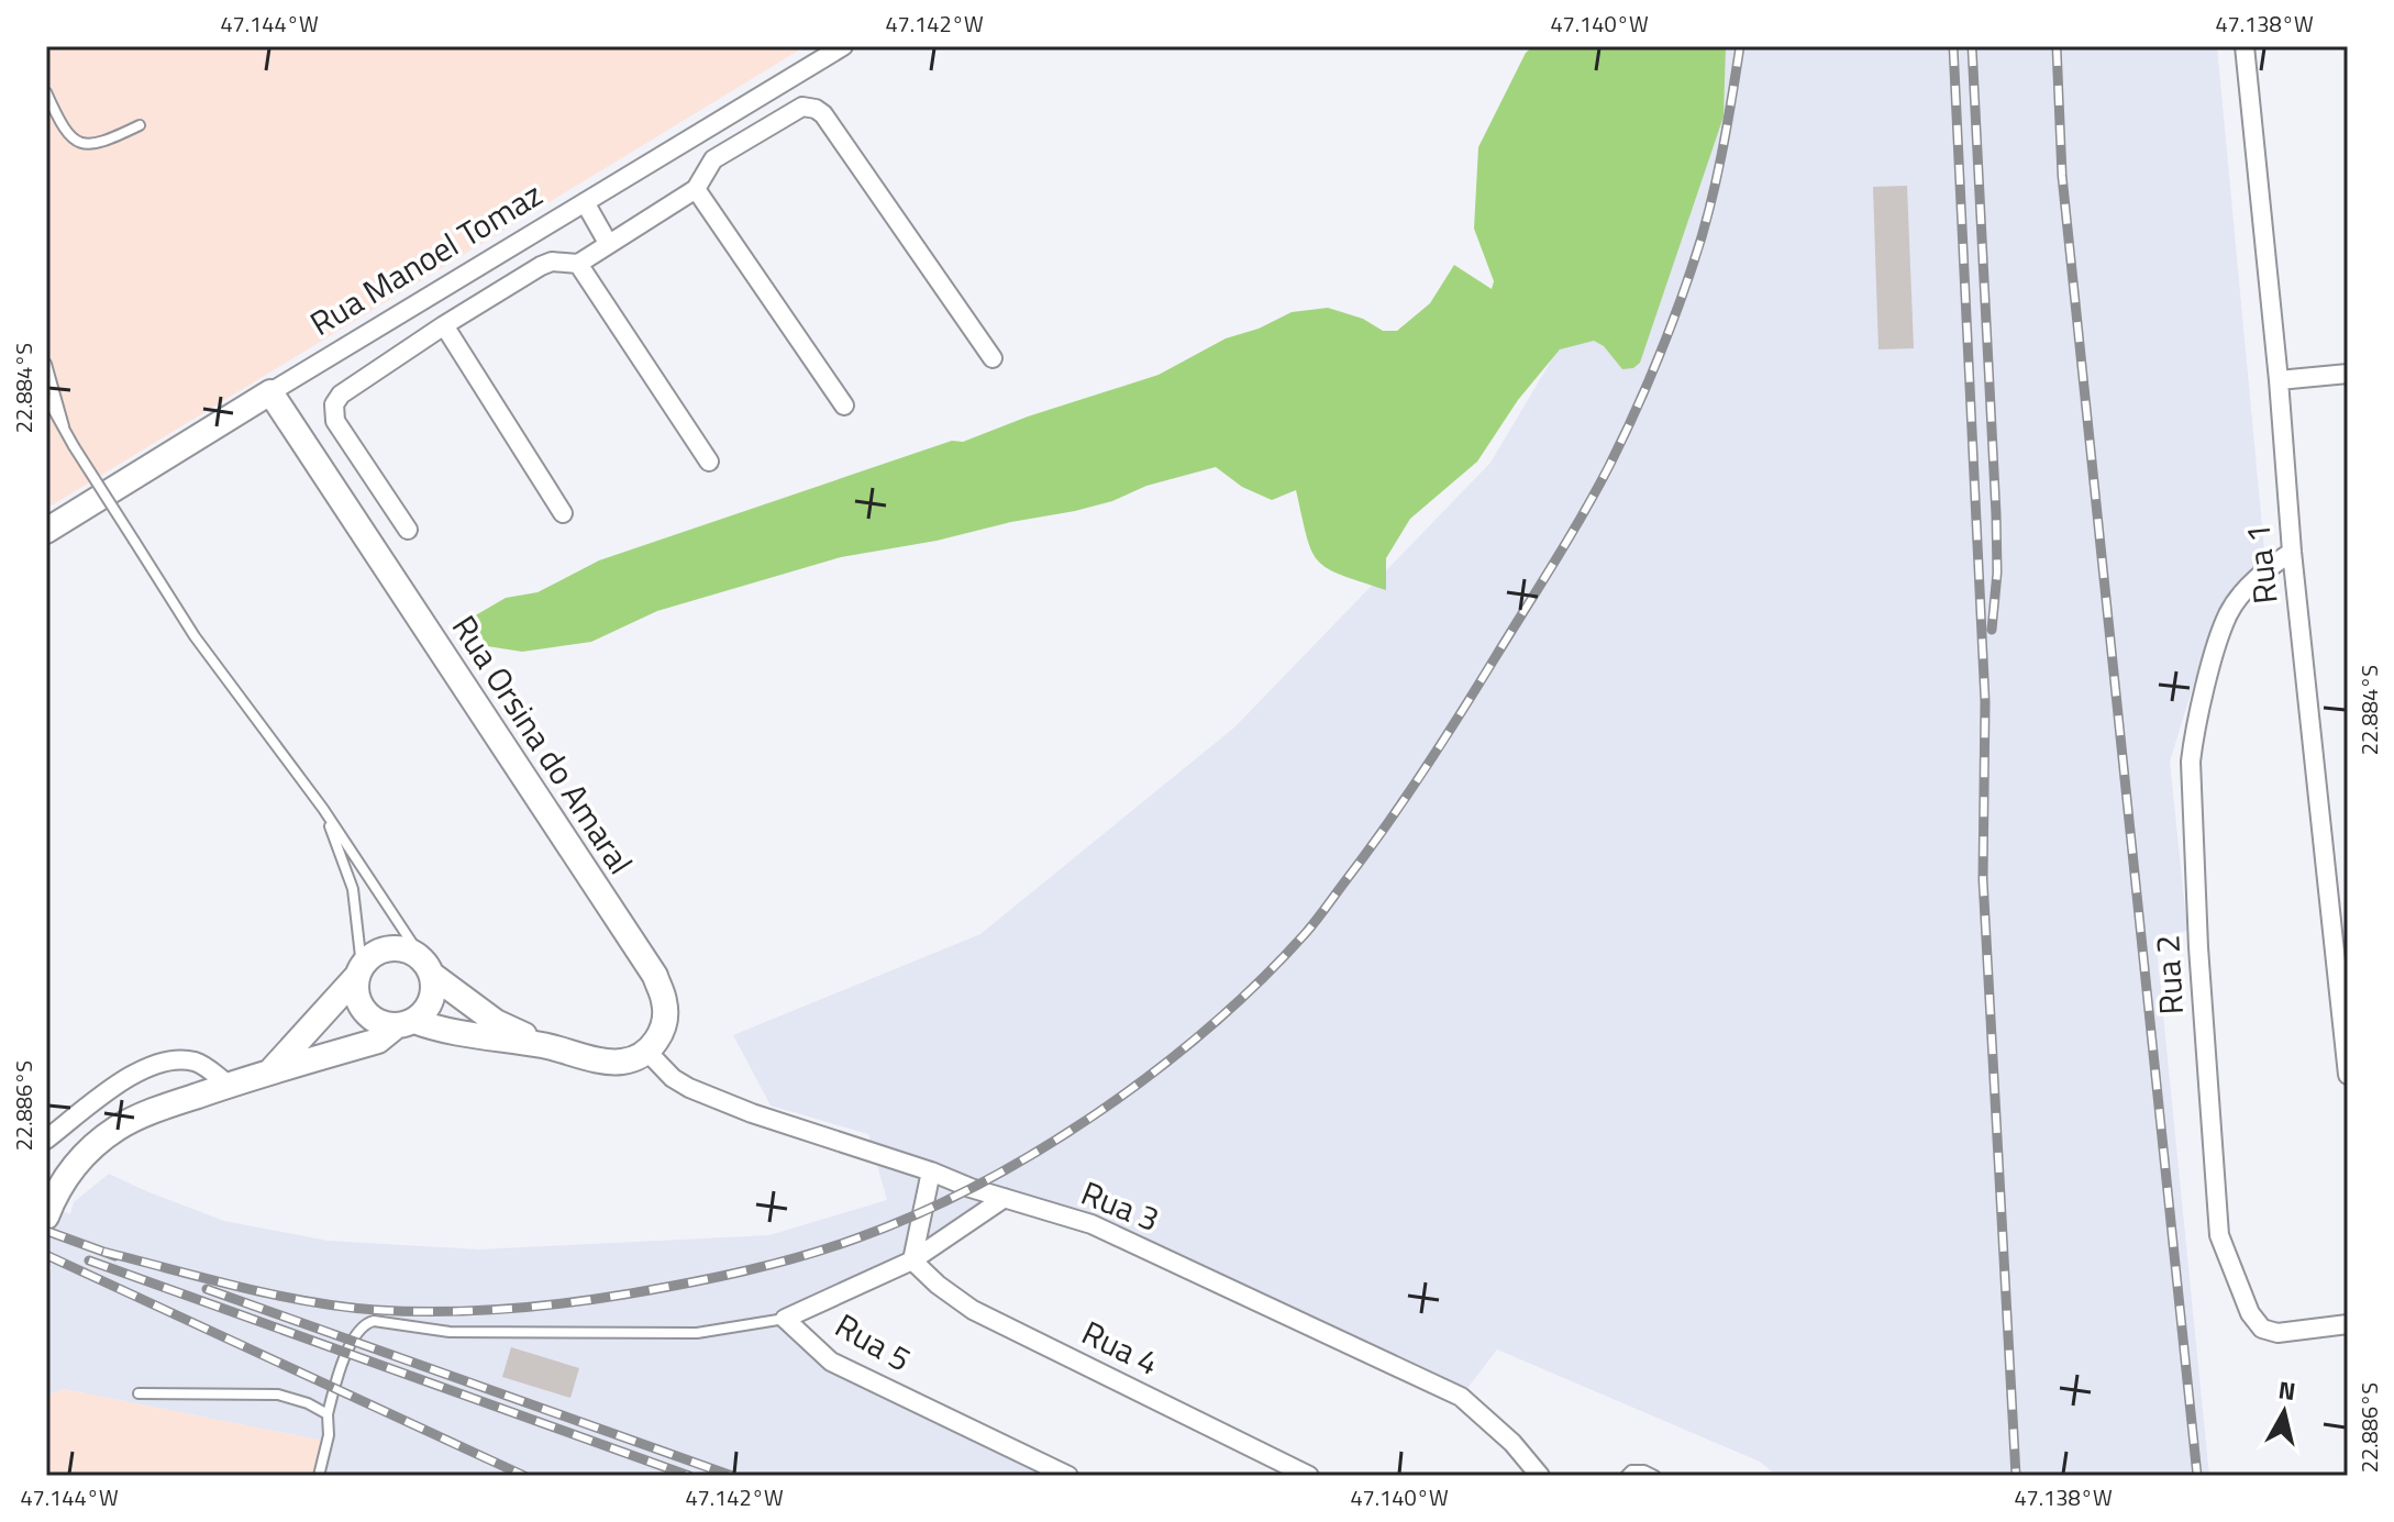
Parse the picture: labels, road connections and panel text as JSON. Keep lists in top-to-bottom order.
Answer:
{
  "streets": {
    "street": [
      "Rua Manoel Tomaz",
      "Rua 1",
      "Rua Orsina do Amaral",
      "Rua 2",
      "Rua 3",
      "Rua 5",
      "Rua 4"
    ]
  },
  "crossings": [
    ["Rua Manoel Tomaz", "Rua Orsina do Amaral"],
    ["Rua 1", "Rua 2"],
    ["Rua Orsina do Amaral", "Rua 3"],
    ["Rua 3", "Rua 5"],
    ["Rua 5", "Rua 4"]
  ],
  "north": "top",
  "coordinates": [
    "47.144°W",
    "47.142°W",
    "47.140°W",
    "47.138°W",
    "22.884°S",
    "22.886°S"
  ]
}
